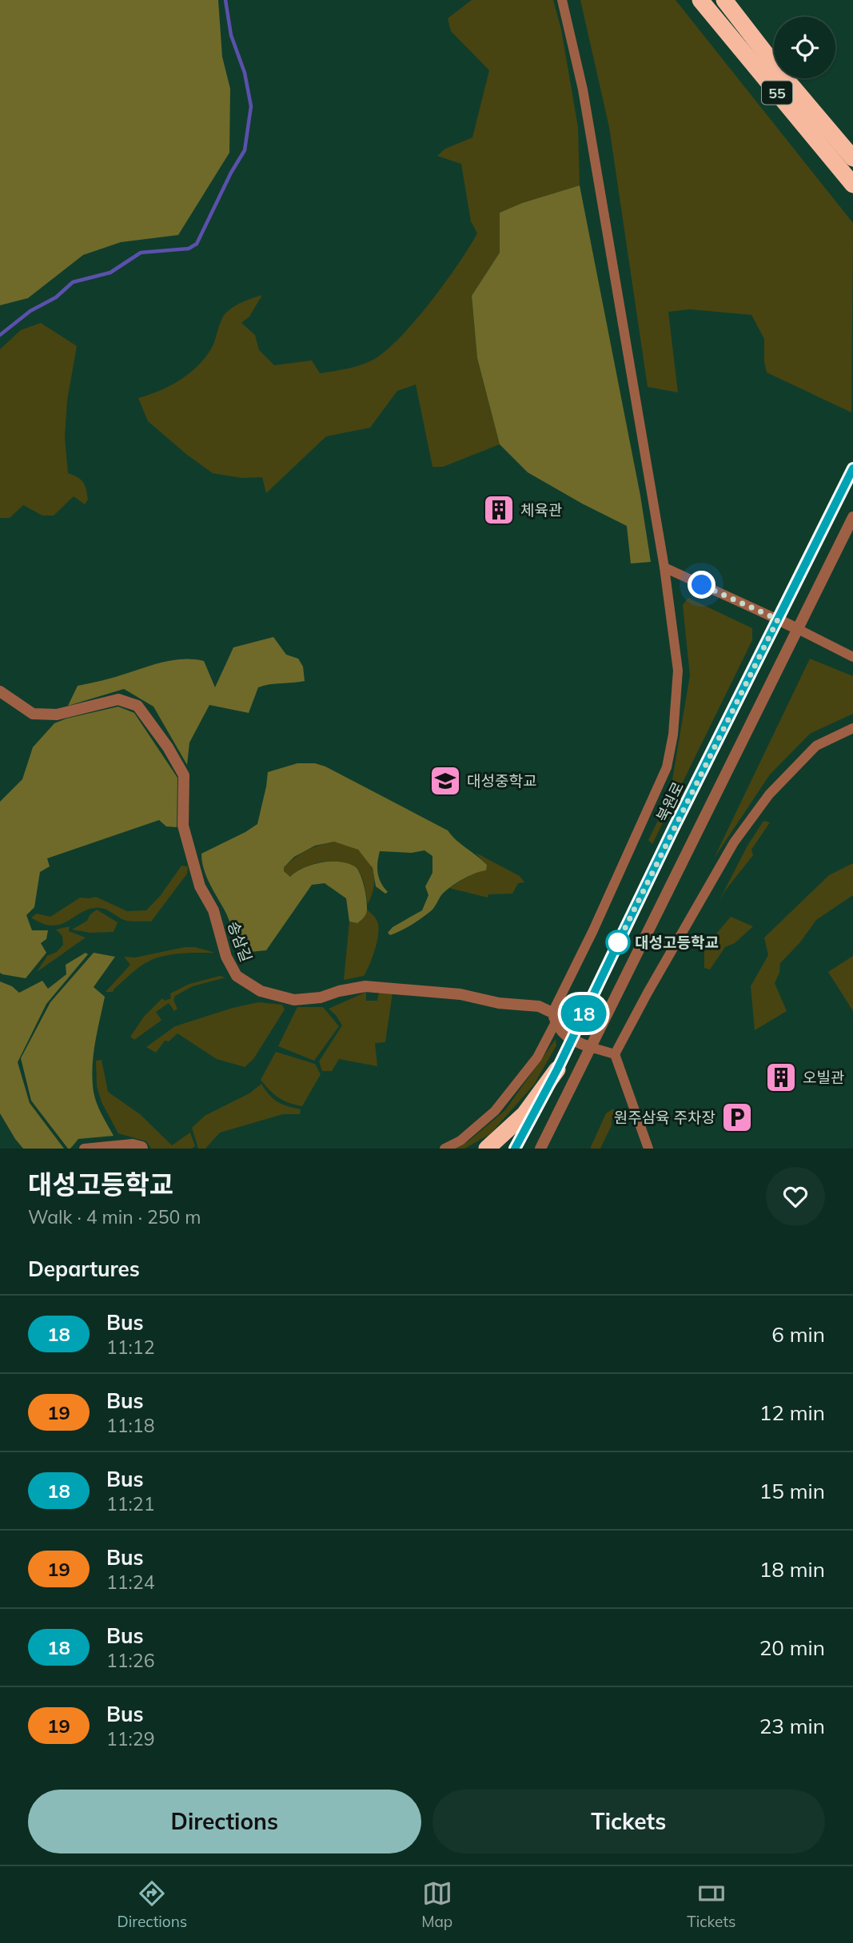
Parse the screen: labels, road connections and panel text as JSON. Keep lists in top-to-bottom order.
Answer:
{
  "streets": {
    "highway": ["55"],
    "street": ["북원로", "송삼길"]
  },
  "places": {
    "building": ["체육관", "오빌관"],
    "school or university": ["대성중학교"],
    "other": ["대성고등학교"],
    "parking": ["원주삼육 주차장"]
  },
  "lines": ["bus line 18"],
  "page": {
    "on_map": "18",
    "heading": [
      ["대성고등학교", "Walk · 4 min · 250 m"],
      "Departures"
    ],
    "list": [
      {
        "mark": "18",
        "name": "Bus",
        "note": "11:12",
        "value": "6 min"
      },
      {
        "mark": "19",
        "name": "Bus",
        "note": "11:18",
        "value": "12 min"
      },
      {
        "mark": "18",
        "name": "Bus",
        "note": "11:21",
        "value": "15 min"
      },
      {
        "mark": "19",
        "name": "Bus",
        "note": "11:24",
        "value": "18 min"
      },
      {
        "mark": "18",
        "name": "Bus",
        "note": "11:26",
        "value": "20 min"
      },
      {
        "mark": "19",
        "name": "Bus",
        "note": "11:29",
        "value": "23 min"
      }
    ],
    "buttons": ["Directions", "Tickets"],
    "tabs": ["Directions", "Map", "Tickets"]
  }
}
